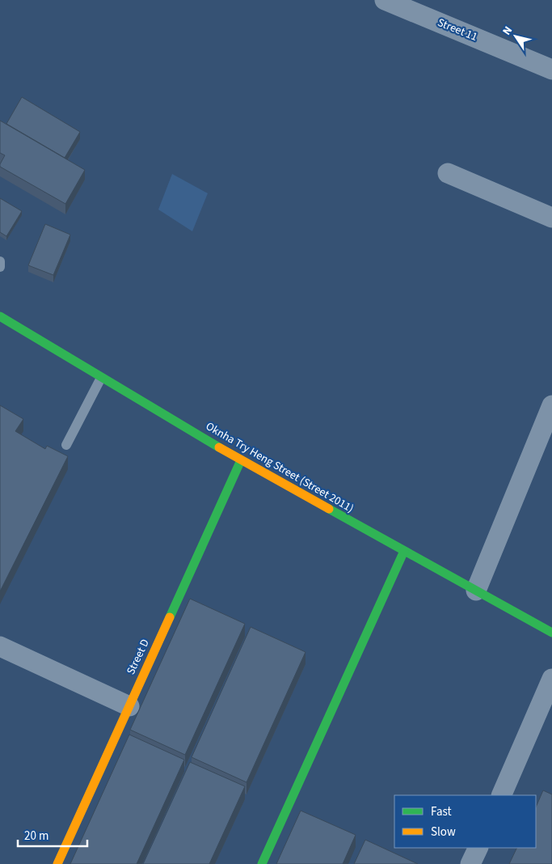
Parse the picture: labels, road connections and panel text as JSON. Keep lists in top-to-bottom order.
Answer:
{
  "streets": {
    "street": ["Street 11", "Oknha Try Heng Street (Street 2011)", "Street D"]
  },
  "crossings": [
    ["Oknha Try Heng Street (Street 2011)", "Street D"]
  ],
  "legend": ["Fast", "Slow"],
  "scale_bar": "20 m",
  "north": "top left"
}
